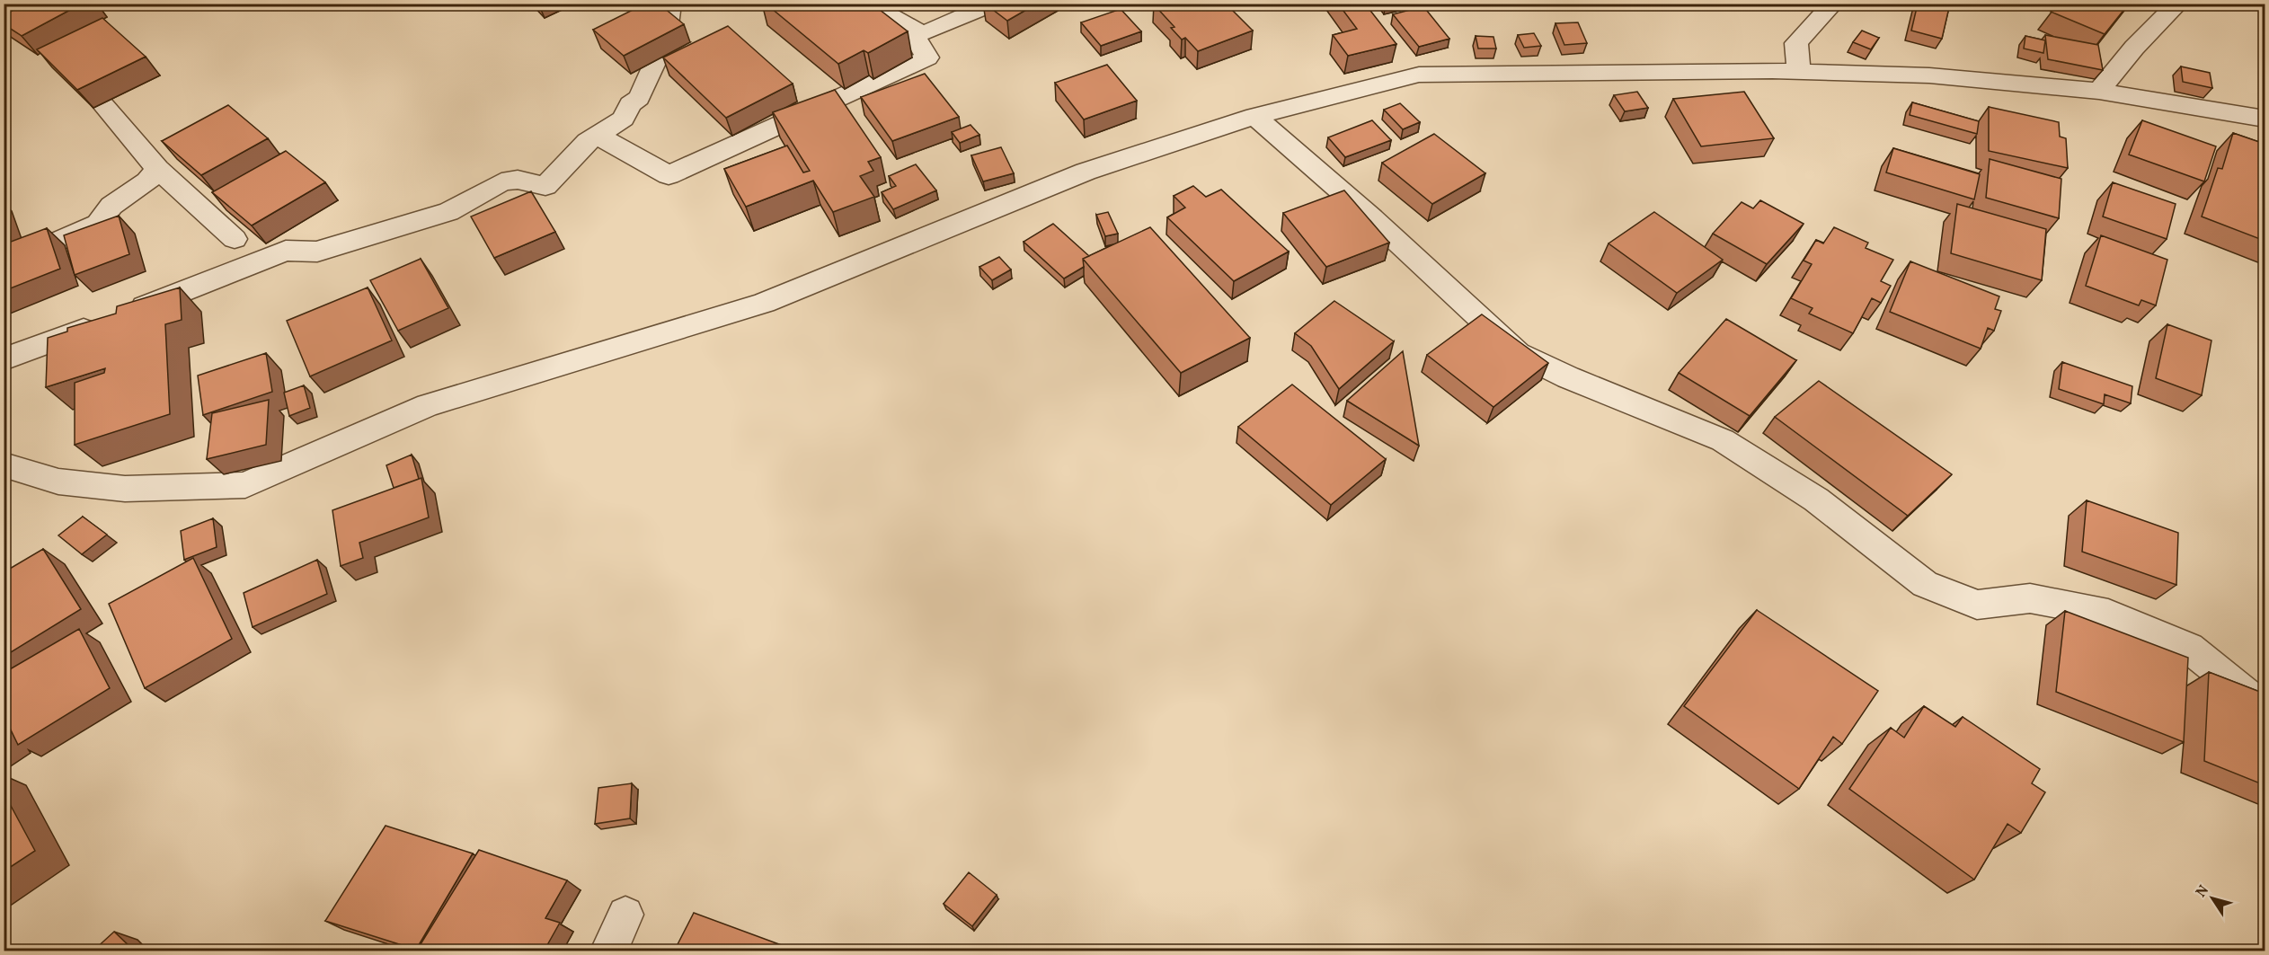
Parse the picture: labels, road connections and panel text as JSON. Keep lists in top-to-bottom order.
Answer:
{
  "north": "top left"
}
